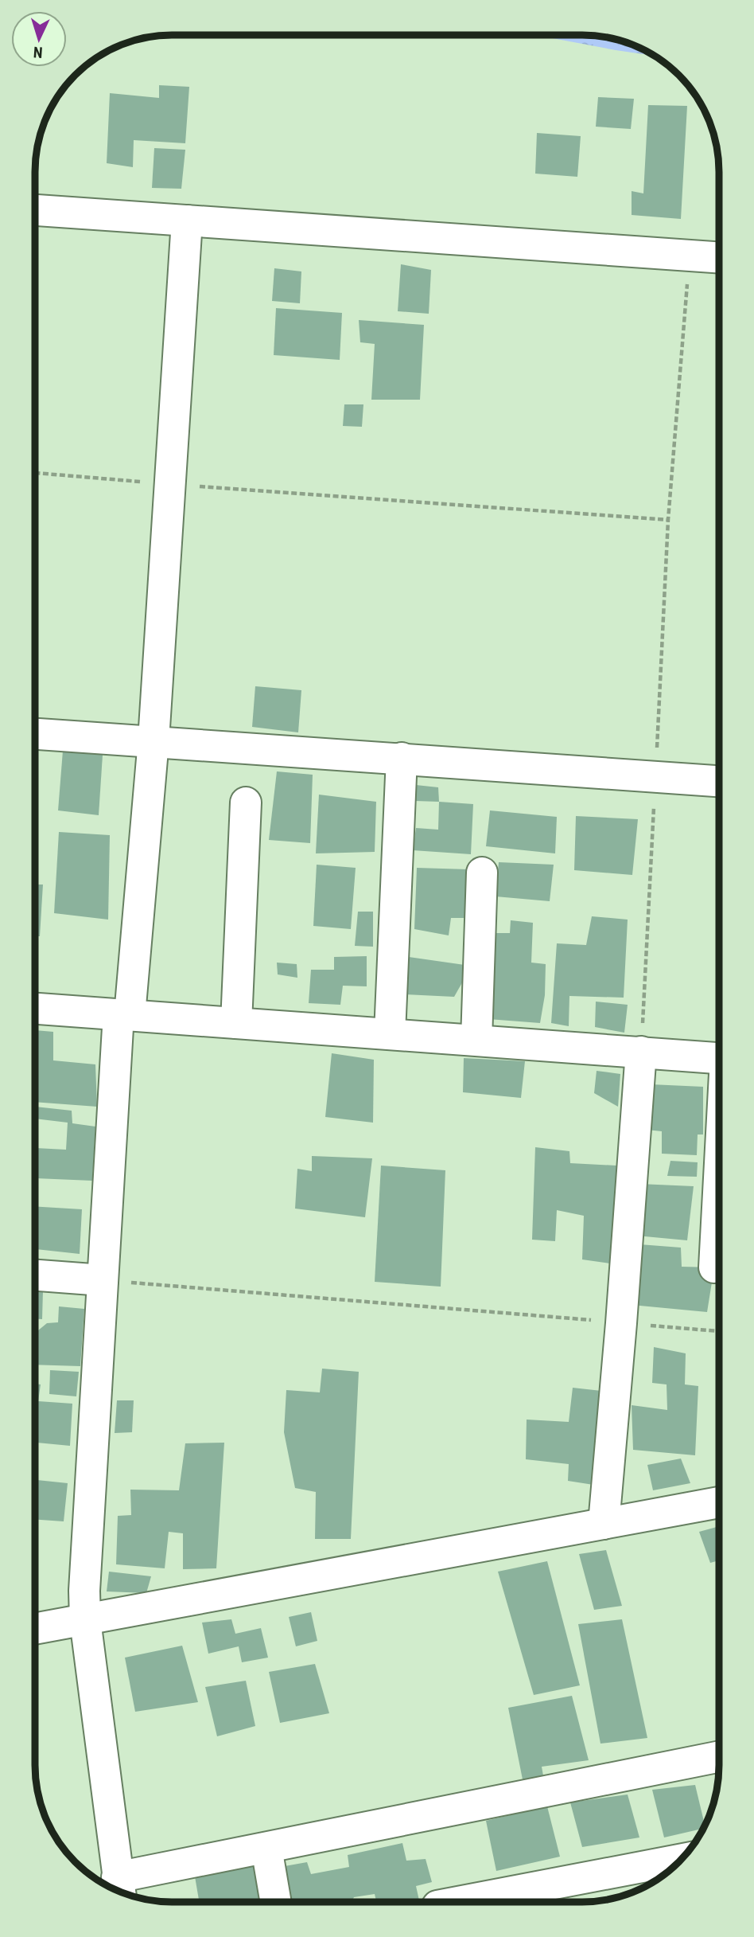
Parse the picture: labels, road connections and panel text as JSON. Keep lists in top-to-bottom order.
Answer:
{
  "north": "bottom"
}
